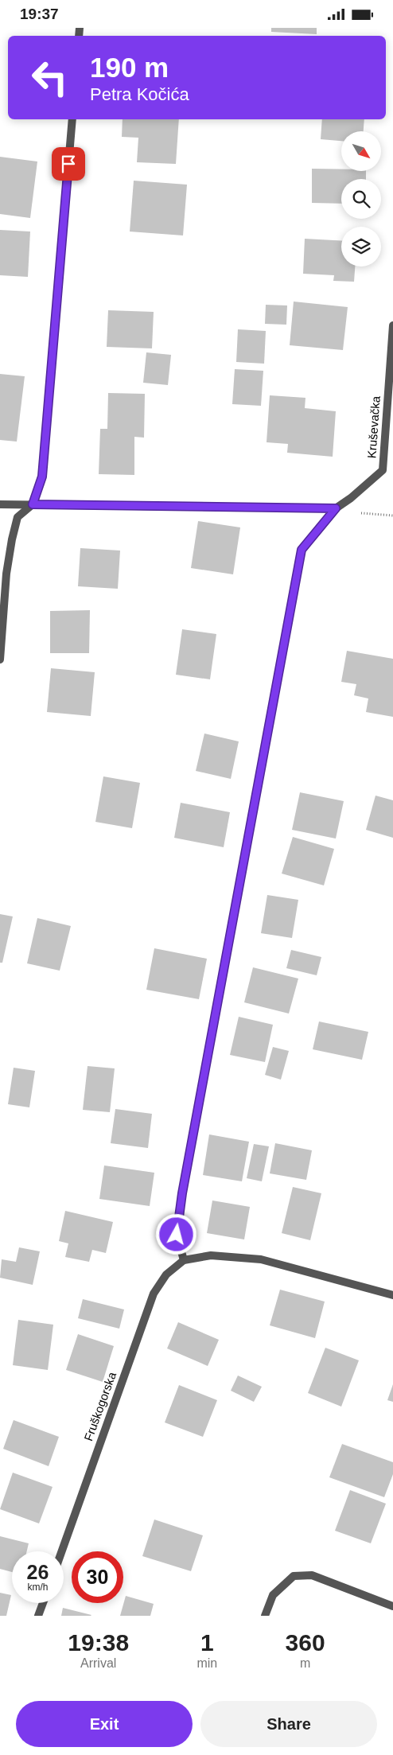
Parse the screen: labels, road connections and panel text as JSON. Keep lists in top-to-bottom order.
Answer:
{
  "streets": {
    "street": ["Kruševačka", "Fruškogorska"]
  },
  "north": "bottom right",
  "page": {
    "status": "19:37",
    "turn": ["190 m", "Petra Kočića"],
    "speed": "26 km/h",
    "limit": "30",
    "eta": [
      "19:38",
      "Arrival",
      "1",
      "min",
      "360",
      "m"
    ],
    "buttons": ["Exit", "Share"]
  }
}
